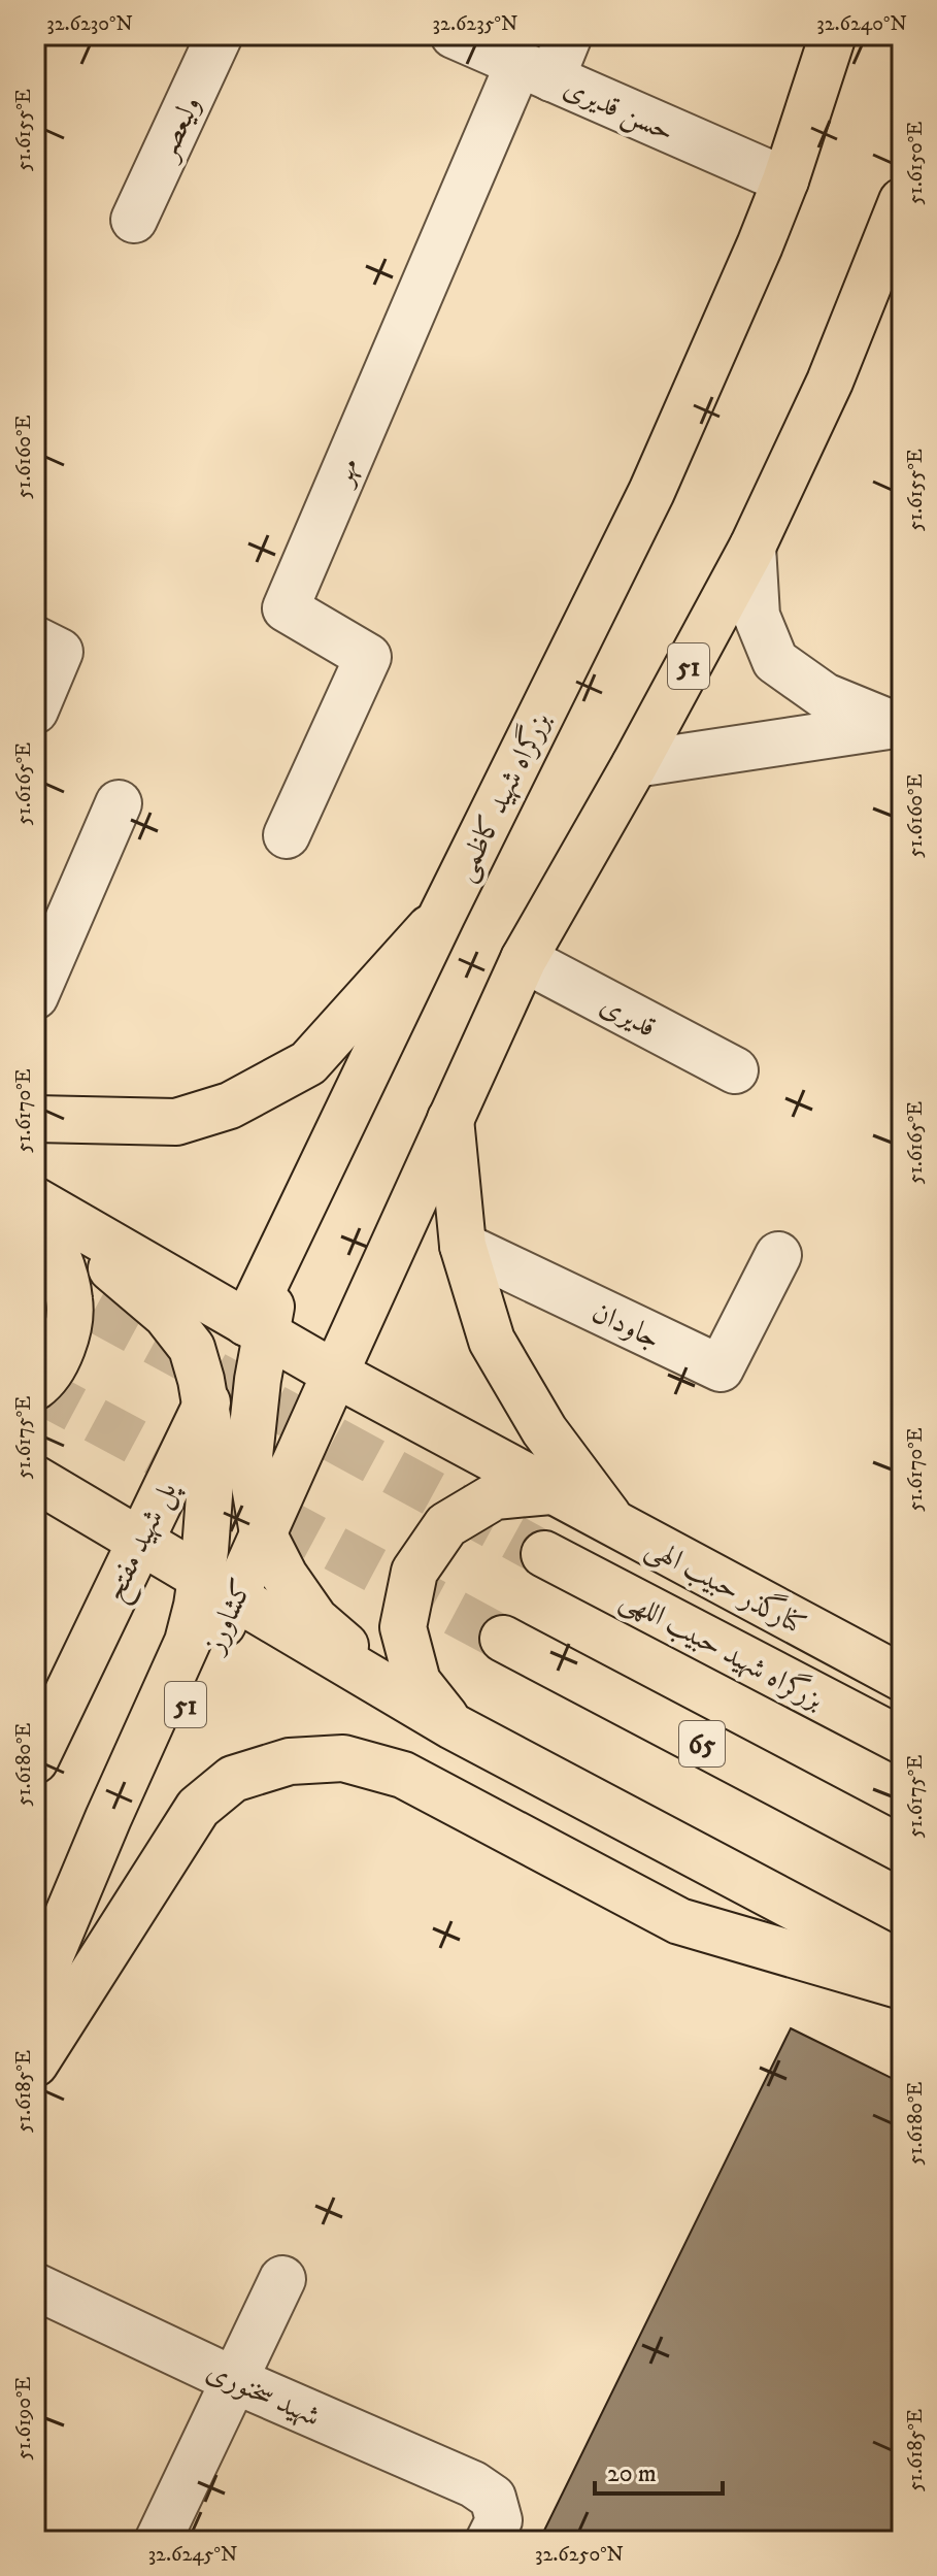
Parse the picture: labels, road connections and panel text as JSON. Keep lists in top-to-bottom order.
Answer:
{
  "streets": {
    "main road": [
      "51",
      "بزرگراه شهید کاظمی",
      "پل شهید مفتح",
      "کنارگذر حبیب الهی",
      "کشاورز",
      "بزرگراه شهید حبیب اللهی",
      "65"
    ],
    "street": [
      "حسن قدیری",
      "ولیعصر",
      "مهر",
      "قدیری",
      "جاودان",
      "شهید سخنوری"
    ]
  },
  "crossings": [
    ["حسن قدیری", "مهر"],
    ["حسن قدیری", "بزرگراه شهید کاظمی"],
    ["51", "قدیری"],
    ["51", "کنارگذر حبیب الهی"],
    ["51", "کشاورز"],
    ["بزرگراه شهید کاظمی", "پل شهید مفتح"],
    ["بزرگراه شهید کاظمی", "کنارگذر حبیب الهی"],
    ["پل شهید مفتح", "کنارگذر حبیب الهی"],
    ["کنارگذر حبیب الهی", "کشاورز"]
  ],
  "scale_bar": "20 m",
  "coordinates": [
    "32.6230°N",
    "32.6235°N",
    "32.6240°N",
    "51.6155°E",
    "51.6150°E",
    "51.6160°E",
    "51.6165°E",
    "51.6170°E",
    "51.6175°E",
    "51.6180°E",
    "51.6185°E",
    "51.6190°E",
    "32.6245°N",
    "32.6250°N"
  ]
}
